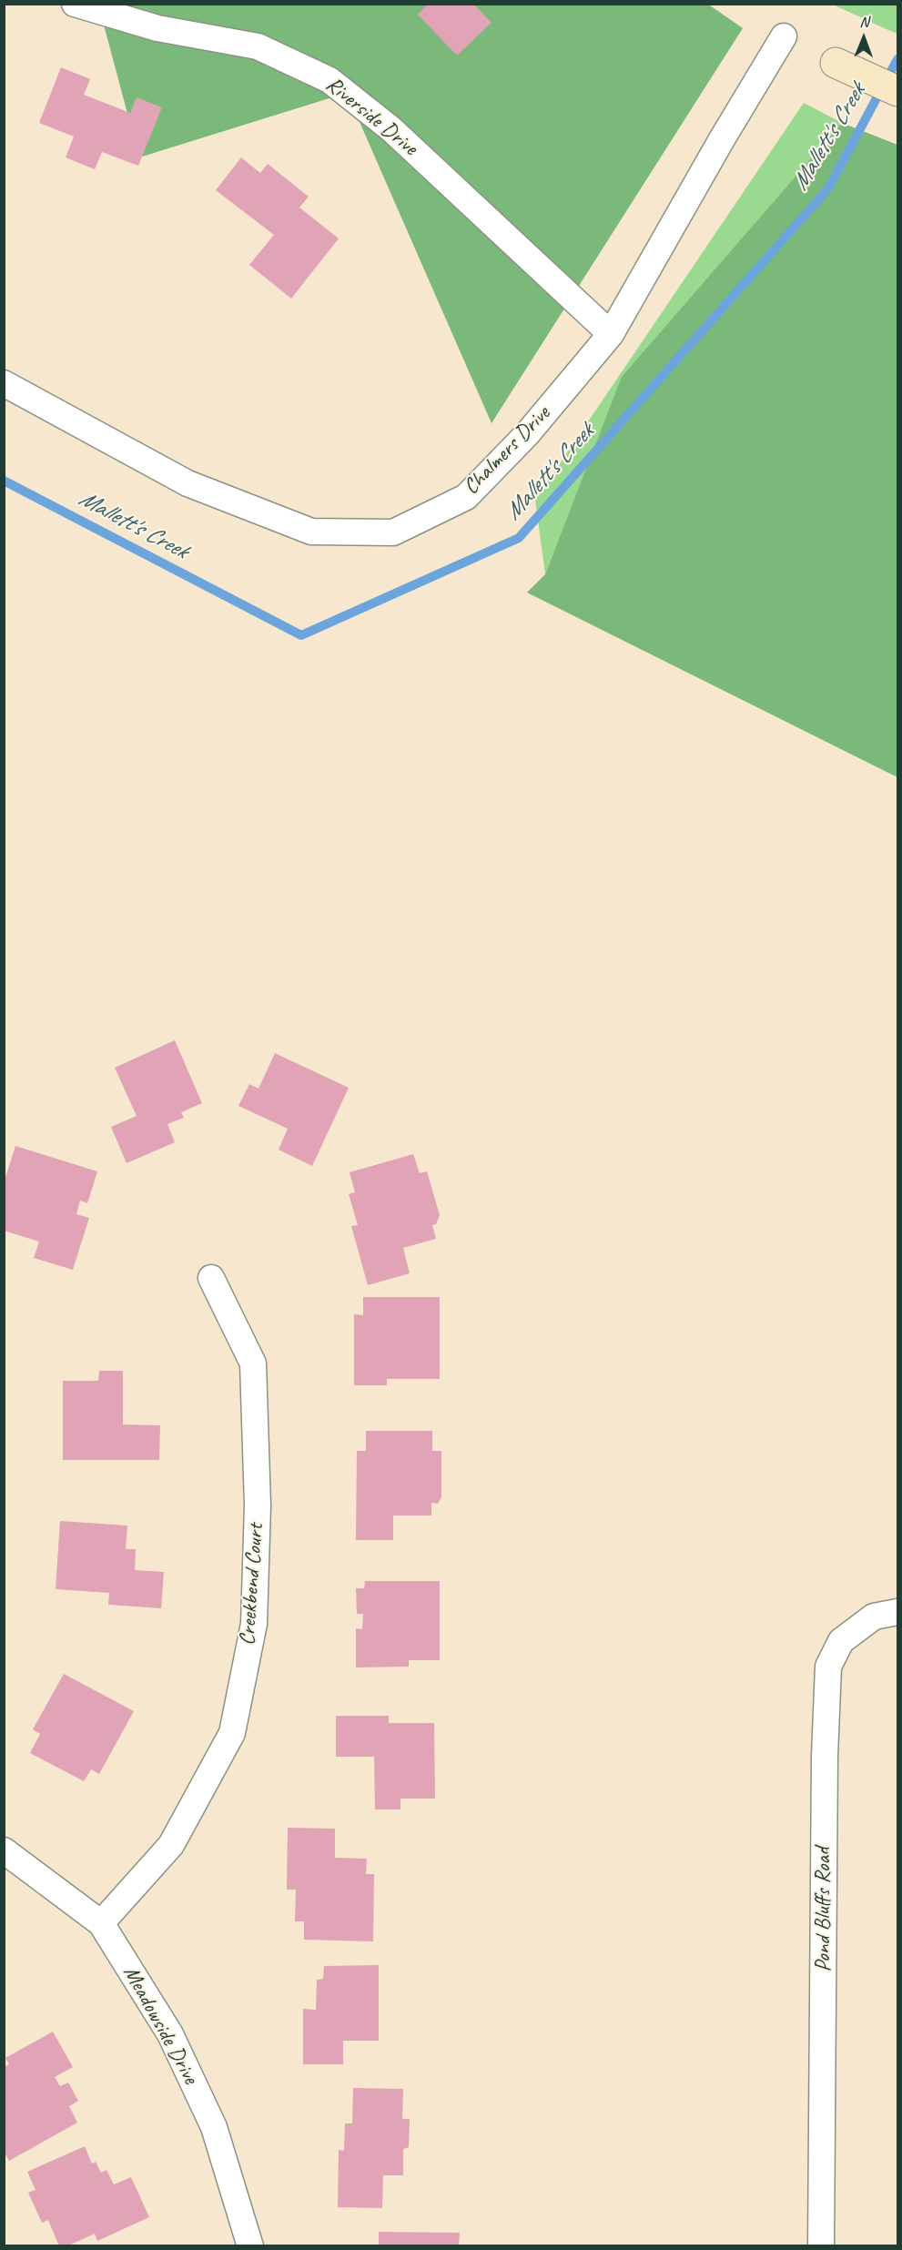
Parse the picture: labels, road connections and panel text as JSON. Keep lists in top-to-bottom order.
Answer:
{
  "streets": {
    "street": [
      "Riverside Drive",
      "Chalmers Drive",
      "Creekbend Court",
      "Pond Bluffs Road",
      "Meadowside Drive"
    ]
  },
  "crossings": [
    ["Riverside Drive", "Chalmers Drive"],
    ["Creekbend Court", "Meadowside Drive"]
  ],
  "water": ["Mallett's Creek"],
  "north": "top"
}
